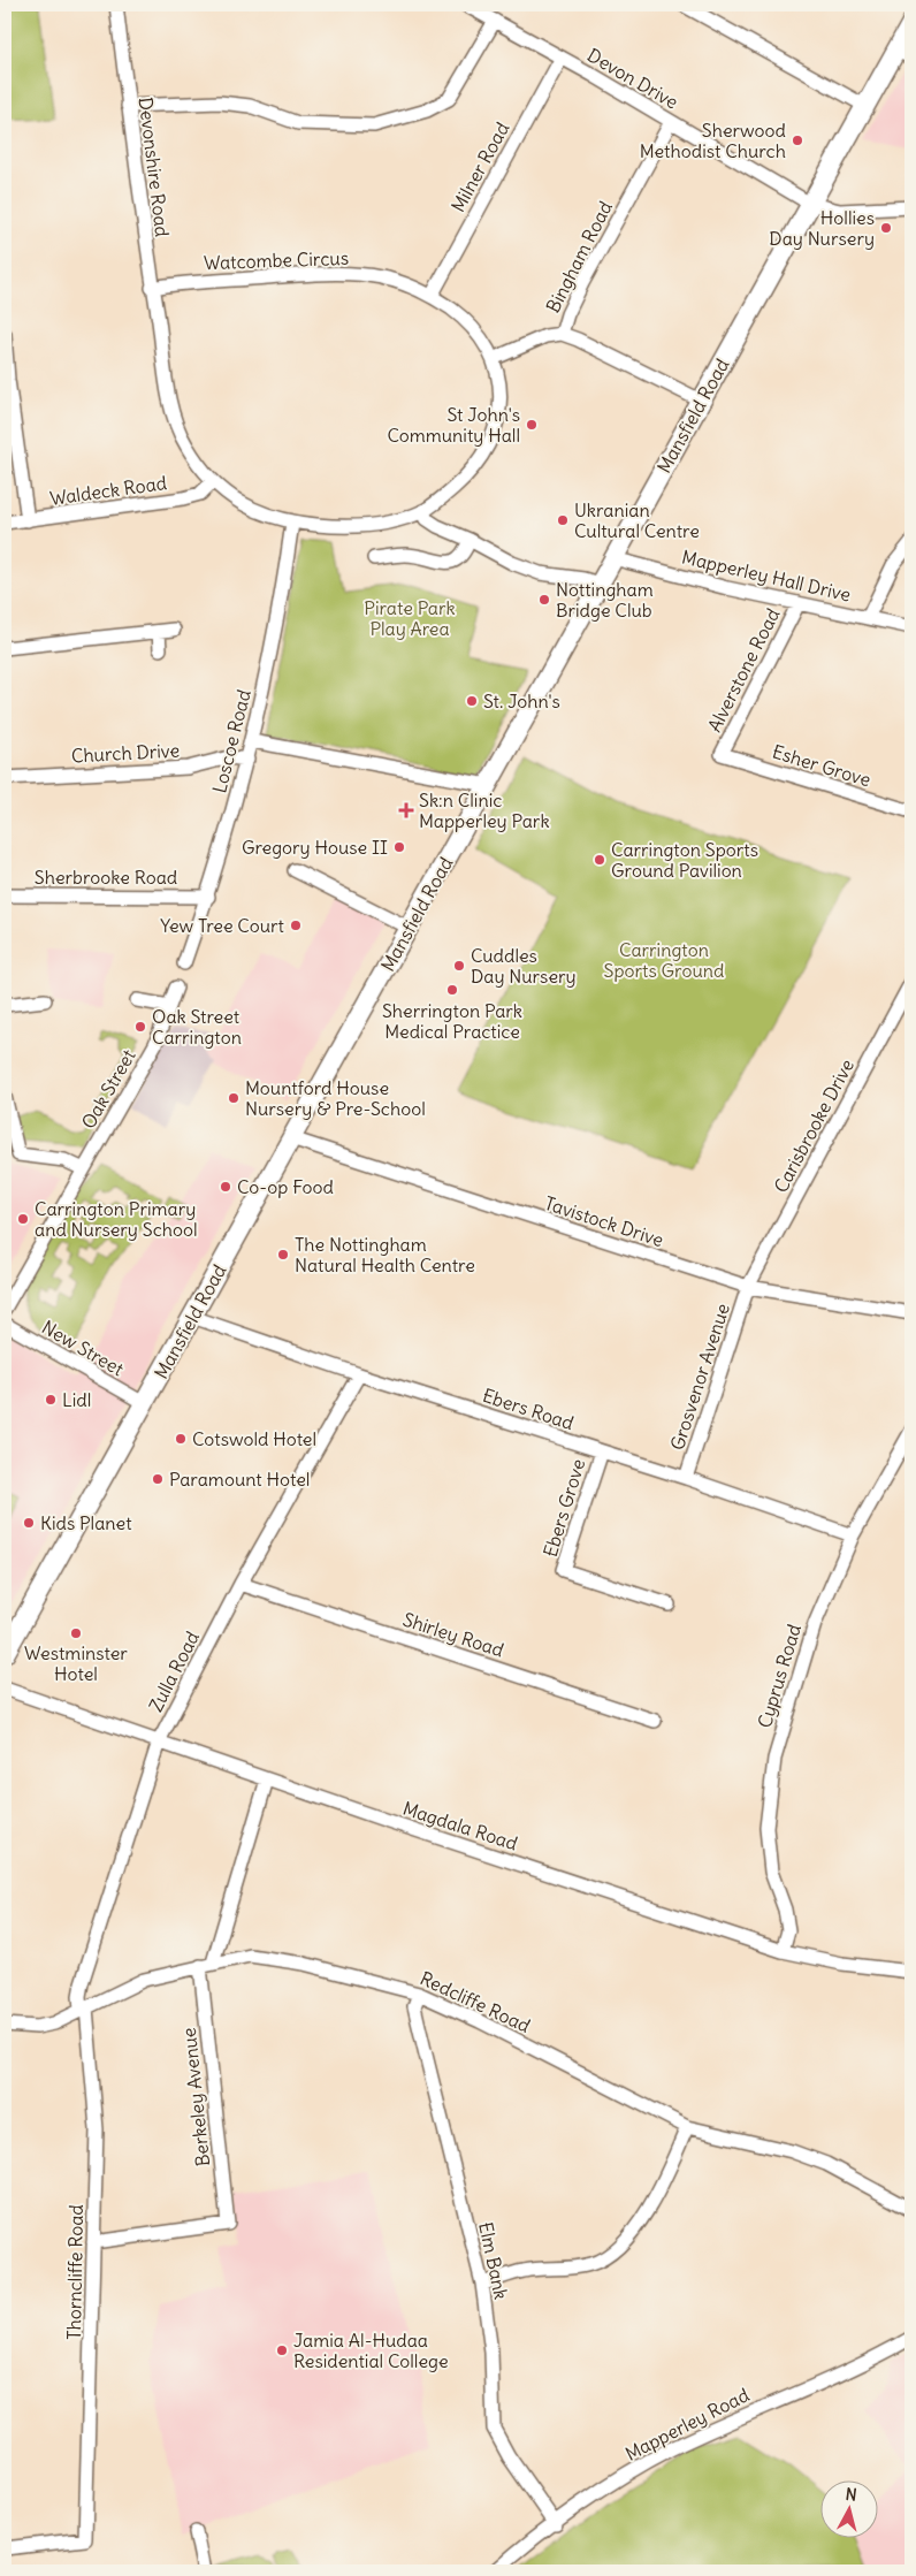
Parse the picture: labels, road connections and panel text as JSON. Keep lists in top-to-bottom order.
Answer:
{
  "streets": {
    "highway": ["Mansfield Road"],
    "street": [
      "Devon Drive",
      "Devonshire Road",
      "Milner Road",
      "Bingham Road",
      "Watcombe Circus",
      "Waldeck Road",
      "Mapperley Hall Drive",
      "Alverstone Road",
      "Loscoe Road",
      "Church Drive",
      "Esher Grove",
      "Sherbrooke Road",
      "Oak Street",
      "Carisbrooke Drive",
      "Tavistock Drive",
      "New Street",
      "Grosvenor Avenue",
      "Ebers Road",
      "Ebers Grove",
      "Shirley Road",
      "Zulla Road",
      "Cyprus Road",
      "Magdala Road",
      "Redcliffe Road",
      "Berkeley Avenue",
      "Elm Bank",
      "Thorncliffe Road",
      "Mapperley Road"
    ]
  },
  "crossings": [
    ["Devon Drive", "Milner Road"],
    ["Devon Drive", "Bingham Road"],
    ["Devon Drive", "Mansfield Road"],
    ["Devonshire Road", "Watcombe Circus"],
    ["Milner Road", "Watcombe Circus"],
    ["Bingham Road", "Mansfield Road"],
    ["Watcombe Circus", "Waldeck Road"],
    ["Watcombe Circus", "Loscoe Road"],
    ["Mansfield Road", "Mapperley Hall Drive"],
    ["Mansfield Road", "Tavistock Drive"],
    ["Mansfield Road", "New Street"],
    ["Mansfield Road", "Ebers Road"],
    ["Mapperley Hall Drive", "Alverstone Road"],
    ["Alverstone Road", "Esher Grove"],
    ["Loscoe Road", "Church Drive"],
    ["Loscoe Road", "Sherbrooke Road"],
    ["Carisbrooke Drive", "Tavistock Drive"],
    ["Carisbrooke Drive", "Grosvenor Avenue"],
    ["Tavistock Drive", "Grosvenor Avenue"],
    ["Grosvenor Avenue", "Ebers Road"],
    ["Ebers Road", "Ebers Grove"],
    ["Ebers Road", "Zulla Road"],
    ["Ebers Road", "Cyprus Road"],
    ["Shirley Road", "Zulla Road"],
    ["Zulla Road", "Magdala Road"],
    ["Zulla Road", "Redcliffe Road"],
    ["Zulla Road", "Thorncliffe Road"],
    ["Cyprus Road", "Magdala Road"],
    ["Redcliffe Road", "Berkeley Avenue"],
    ["Redcliffe Road", "Elm Bank"],
    ["Redcliffe Road", "Thorncliffe Road"],
    ["Berkeley Avenue", "Thorncliffe Road"],
    ["Elm Bank", "Mapperley Road"]
  ],
  "parks": ["Pirate Park Play Area", "Carrington Sports Ground"],
  "places": {
    "other": [
      "Sherwood Methodist Church",
      "Hollies Day Nursery",
      "St John's Community Hall",
      "Ukranian Cultural Centre",
      "Nottingham Bridge Club",
      "St. John's",
      "Gregory House II",
      "Carrington Sports Ground Pavilion",
      "Yew Tree Court",
      "Cuddles Day Nursery",
      "Sherrington Park Medical Practice",
      "Oak Street Carrington",
      "Mountford House Nursery & Pre-School",
      "Co-op Food",
      "Carrington Primary and Nursery School",
      "The Nottingham Natural Health Centre",
      "Lidl",
      "Cotswold Hotel",
      "Paramount Hotel",
      "Kids Planet",
      "Westminster Hotel",
      "Jamia Al-Hudaa Residential College"
    ],
    "health": ["Sk:n Clinic Mapperley Park"]
  },
  "north": "top"
}
